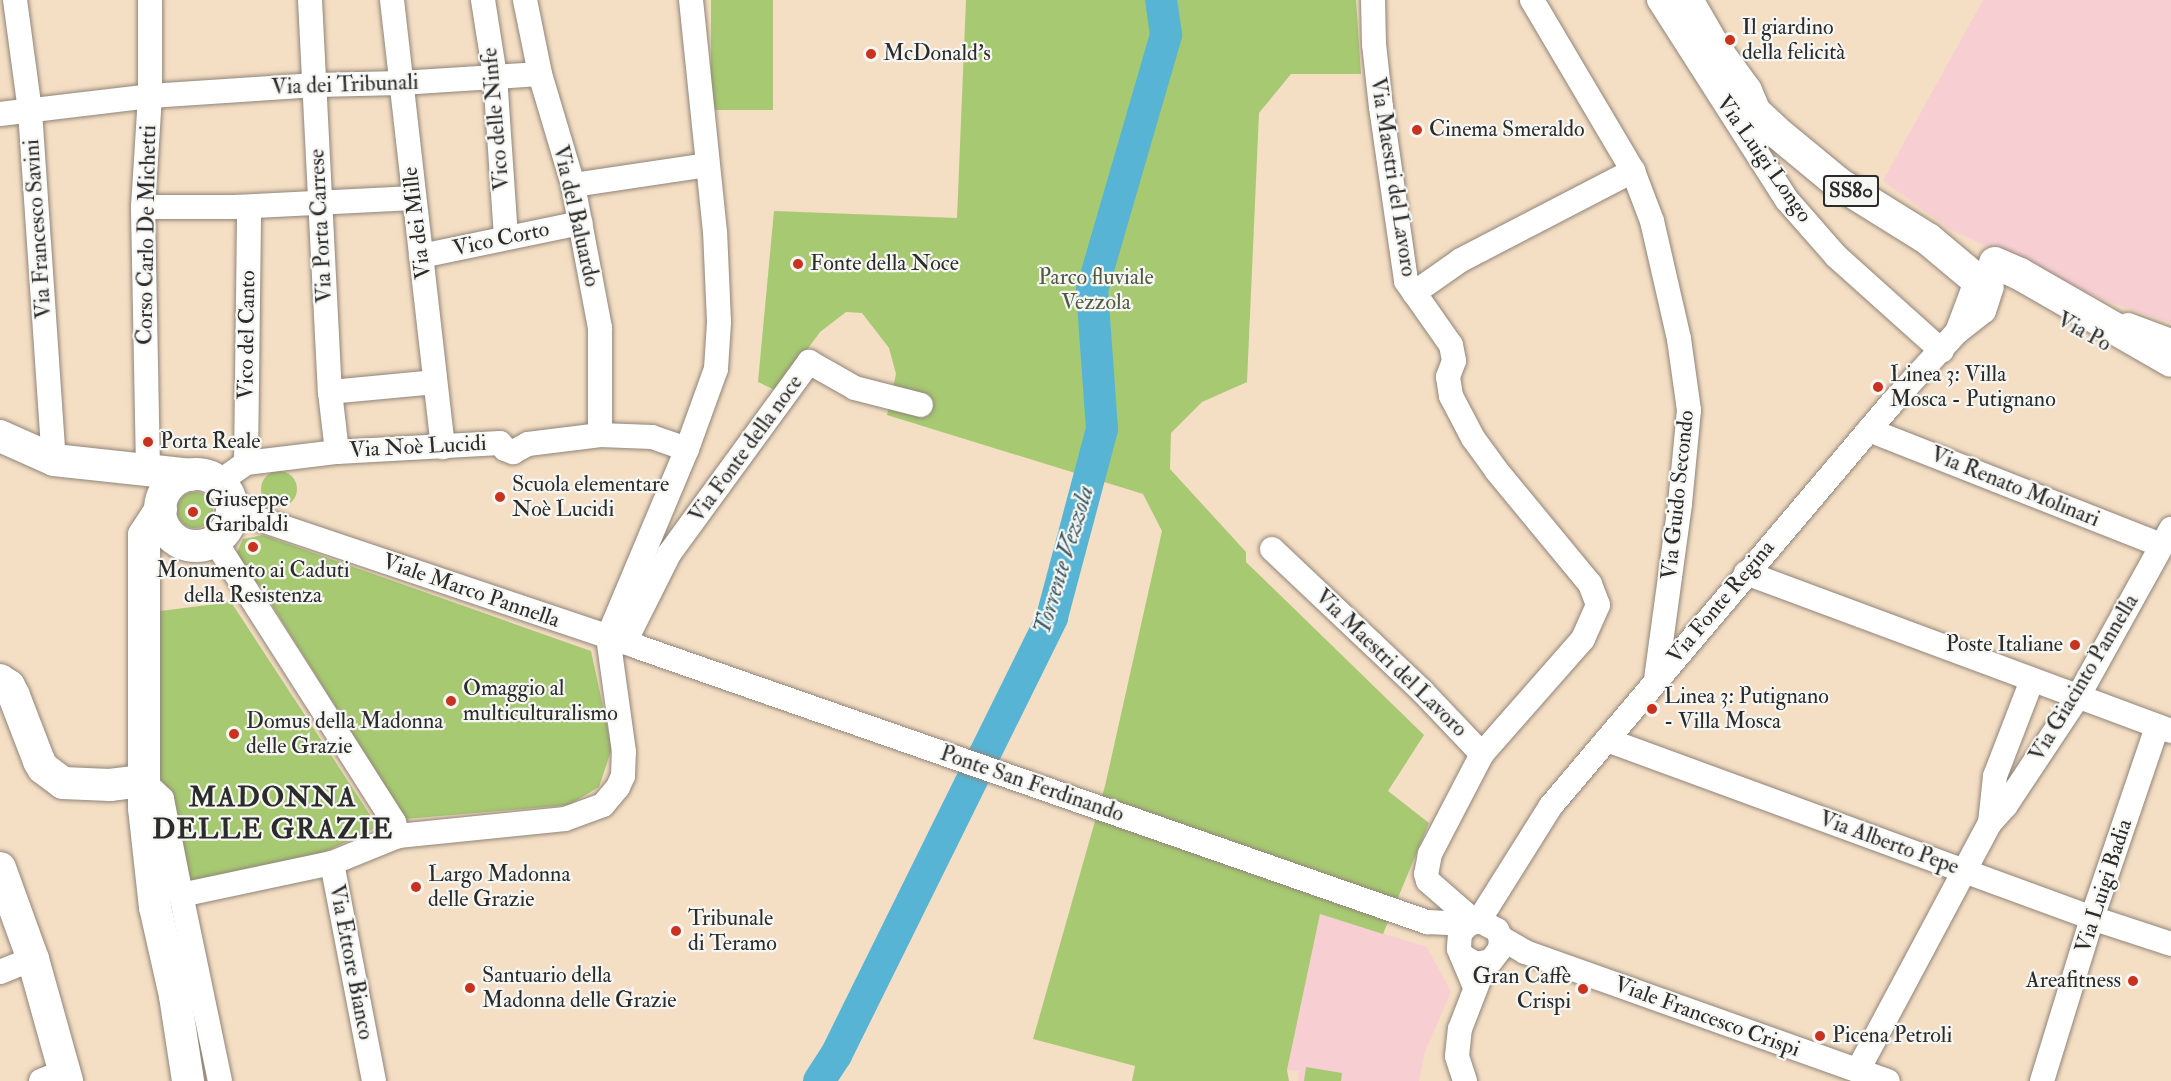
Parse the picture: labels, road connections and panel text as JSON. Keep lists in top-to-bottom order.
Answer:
{
  "streets": {
    "main road": ["SS80", "Via Po"],
    "street": [
      "Via dei Tribunali",
      "Vico delle Ninfe",
      "Via Luigi Longo",
      "Via Maestri del Lavoro",
      "Via del Baluardo",
      "Via dei Mille",
      "Via Porta Carrese",
      "Via Francesco Savini",
      "Corso Carlo De Michetti",
      "Vico Corto",
      "Vico del Canto",
      "Via Noè Lucidi",
      "Via Fonte della noce",
      "Via Renato Molinari",
      "Via Guido Secondo",
      "Viale Marco Pannella",
      "Via Fonte Regina",
      "Via Giacinto Pannella",
      "Ponte San Ferdinando",
      "Via Alberto Pepe",
      "Via Luigi Badia",
      "Via Ettore Bianco",
      "Viale Francesco Crispi"
    ]
  },
  "crossings": [
    ["Via dei Tribunali", "Vico delle Ninfe"],
    ["Via dei Tribunali", "Via del Baluardo"],
    ["Via dei Tribunali", "Via dei Mille"],
    ["Via dei Tribunali", "Via Porta Carrese"],
    ["Via dei Tribunali", "Via Francesco Savini"],
    ["Via dei Tribunali", "Corso Carlo De Michetti"],
    ["Vico delle Ninfe", "Vico Corto"],
    ["Via Luigi Longo", "Via Fonte Regina"],
    ["Via Maestri del Lavoro", "Via Fonte Regina"],
    ["Via Maestri del Lavoro", "Ponte San Ferdinando"],
    ["Via Maestri del Lavoro", "Viale Francesco Crispi"],
    ["SS80", "Via Po"],
    ["SS80", "Via Fonte Regina"],
    ["Via del Baluardo", "Vico Corto"],
    ["Via del Baluardo", "Via Noè Lucidi"],
    ["Via dei Mille", "Vico Corto"],
    ["Via dei Mille", "Via Noè Lucidi"],
    ["Via Porta Carrese", "Via Noè Lucidi"],
    ["Vico del Canto", "Via Noè Lucidi"],
    ["Via Fonte della noce", "Viale Marco Pannella"],
    ["Via Fonte della noce", "Ponte San Ferdinando"],
    ["Via Renato Molinari", "Via Fonte Regina"],
    ["Via Renato Molinari", "Via Giacinto Pannella"],
    ["Via Guido Secondo", "Via Fonte Regina"],
    ["Viale Marco Pannella", "Ponte San Ferdinando"],
    ["Via Fonte Regina", "Ponte San Ferdinando"],
    ["Via Fonte Regina", "Via Alberto Pepe"],
    ["Via Fonte Regina", "Viale Francesco Crispi"],
    ["Via Giacinto Pannella", "Via Alberto Pepe"],
    ["Via Giacinto Pannella", "Viale Francesco Crispi"],
    ["Ponte San Ferdinando", "Viale Francesco Crispi"],
    ["Via Alberto Pepe", "Via Luigi Badia"]
  ],
  "districts": ["MADONNA DELLE GRAZIE"],
  "water": ["Torrente Vezzola"],
  "parks": ["Parco fluviale Vezzola"],
  "places": [
    "Il giardino della felicità",
    "McDonald's",
    "Cinema Smeraldo",
    "Fonte della Noce",
    "Linea 3: Villa Mosca - Putignano",
    "Porta Reale",
    "Scuola elementare Noè Lucidi",
    "Giuseppe Garibaldi",
    "Monumento ai Caduti della Resistenza",
    "Poste Italiane",
    "Omaggio al multiculturalismo",
    "Linea 3: Putignano - Villa Mosca",
    "Domus della Madonna delle Grazie",
    "Largo Madonna delle Grazie",
    "Tribunale di Teramo",
    "Areafitness",
    "Santuario della Madonna delle Grazie",
    "Gran Caffè Crispi",
    "Picena Petroli"
  ]
}
